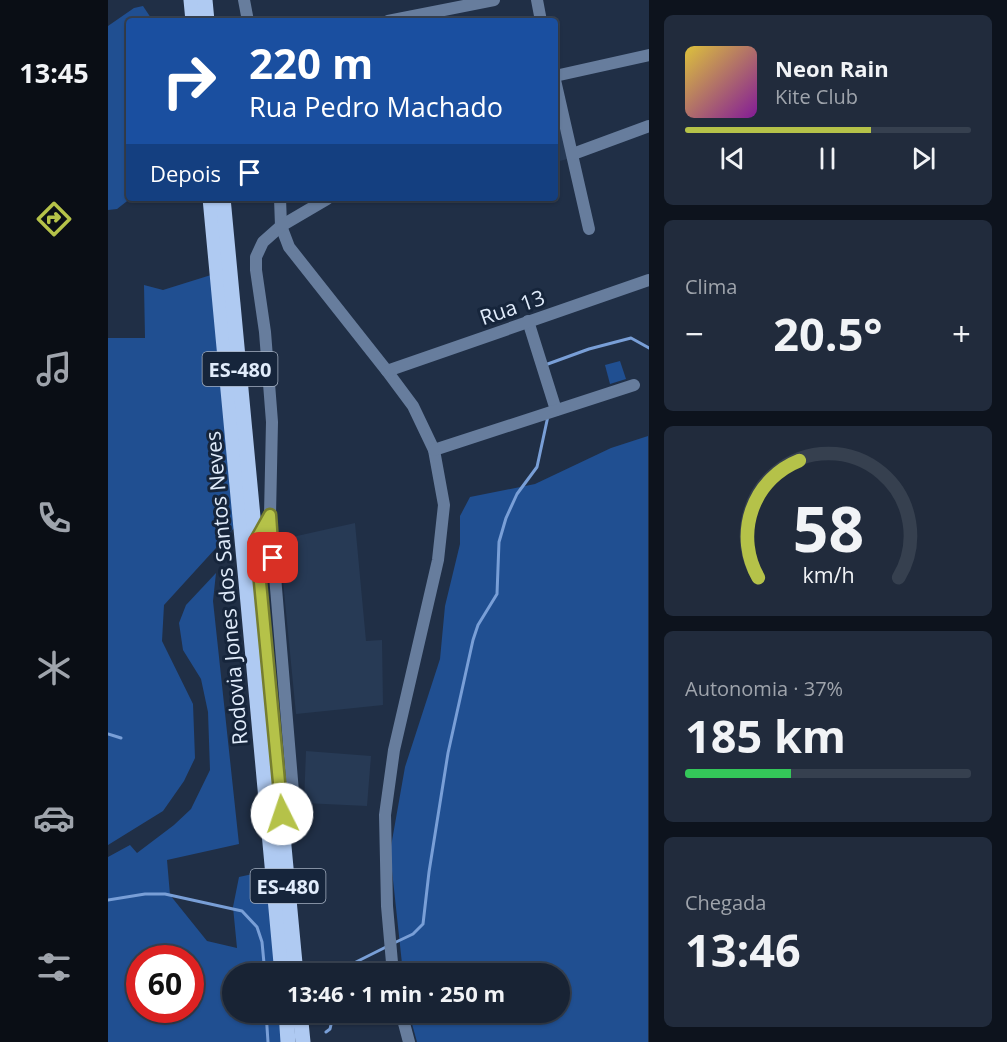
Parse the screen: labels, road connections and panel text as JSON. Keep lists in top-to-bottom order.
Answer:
{
  "streets": {
    "main road": ["ES-480", "Rodovia Jones dos Santos Neves"],
    "street": ["Rua 13"]
  },
  "page": {
    "tabs": "13:45",
    "turn": ["220 m", "Rua Pedro Machado"],
    "song": ["Neon Rain", "Kite Club"],
    "then": "Depois",
    "tile": [
      "Clima",
      ["Autonomia · 37%", "185 km"],
      ["Chegada", "13:46"]
    ],
    "heat": ["−", "20.5°", "+"],
    "limit": "60",
    "trip": "13:46 · 1 min · 250 m",
    "gauge": ["58", "km/h"]
  }
}
